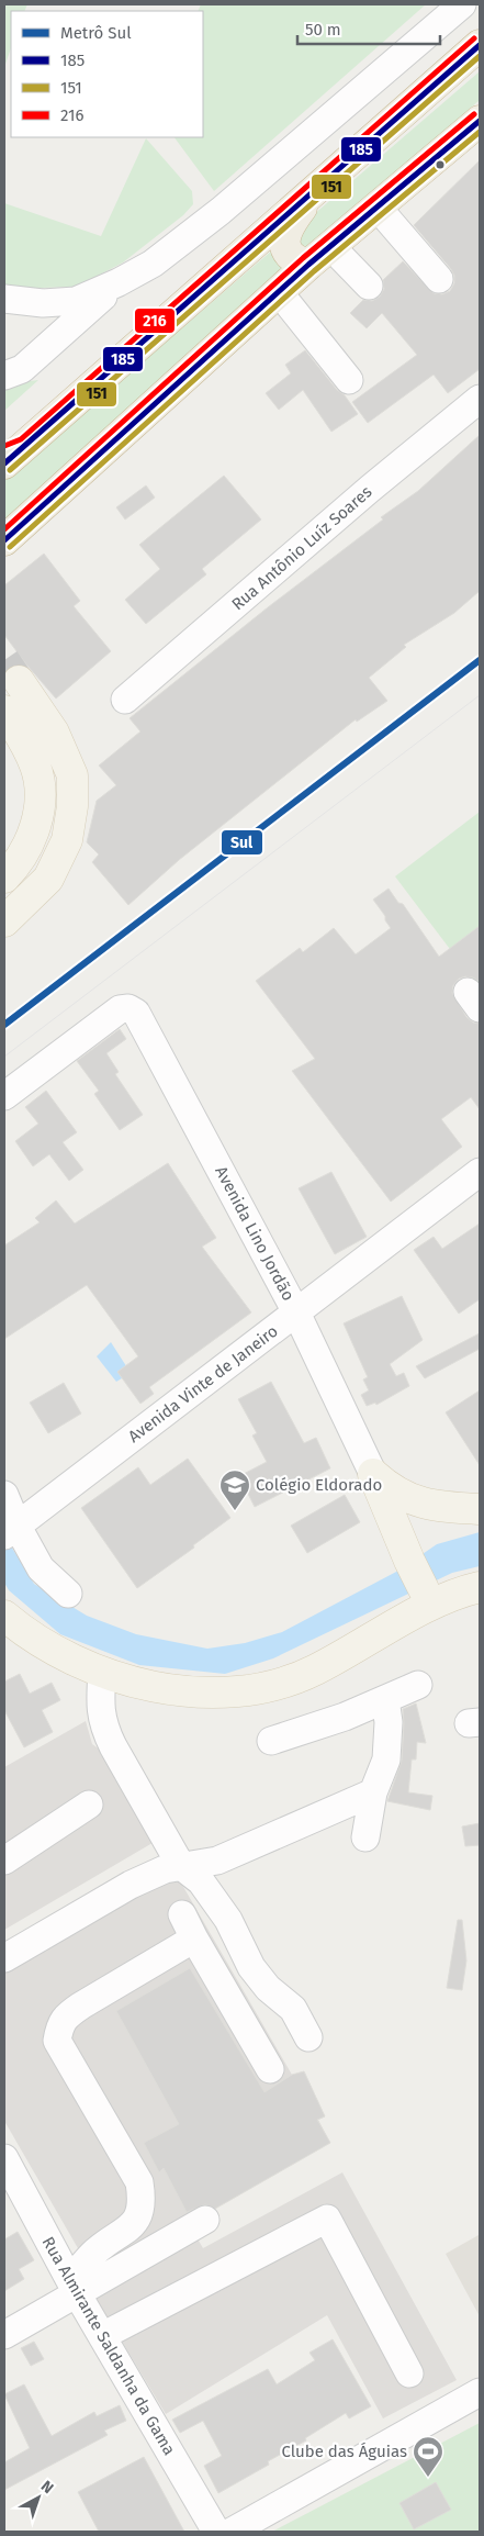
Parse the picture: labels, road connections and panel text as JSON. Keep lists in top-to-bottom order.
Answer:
{
  "streets": {
    "main road": ["Avenida Lino Jordão"],
    "street": ["Rua Antônio Luíz Soares", "Avenida Vinte de Janeiro", "Rua Almirante Saldanha da Gama"]
  },
  "crossings": [
    ["Avenida Lino Jordão", "Avenida Vinte de Janeiro"]
  ],
  "places": {
    "school or university": ["Colégio Eldorado"],
    "sports": ["Clube das Águias"]
  },
  "lines": [
    "transit line 216",
    "transit line 185",
    "transit line 151",
    "metro line Sul"
  ],
  "legend": [
    "Metrô Sul",
    "185",
    "151",
    "216"
  ],
  "scale_bar": "50 m",
  "north": "top right"
}
